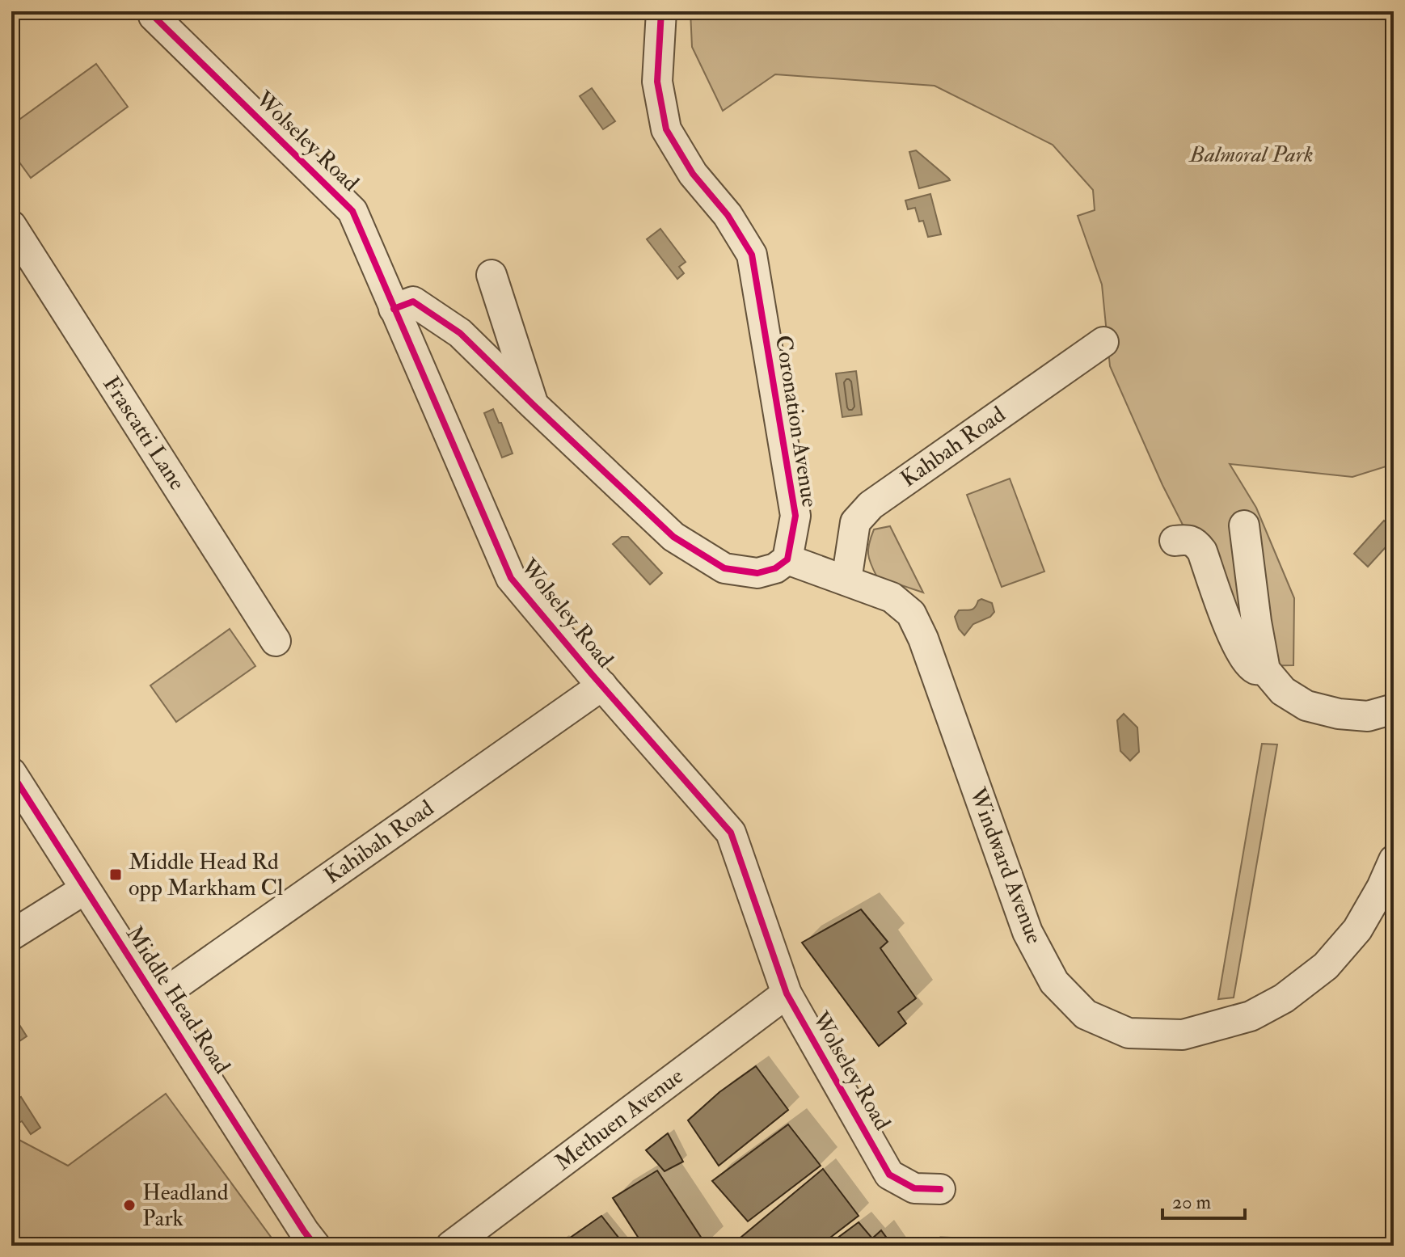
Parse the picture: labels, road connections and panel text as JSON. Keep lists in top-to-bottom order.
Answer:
{
  "streets": {
    "street": [
      "Wolseley Road",
      "Coronation Avenue",
      "Frascatti Lane",
      "Kahbah Road",
      "Kahibah Road",
      "Windward Avenue",
      "Middle Head Road",
      "Methuen Avenue"
    ]
  },
  "crossings": [
    ["Wolseley Road", "Kahibah Road"],
    ["Wolseley Road", "Methuen Avenue"],
    ["Coronation Avenue", "Windward Avenue"],
    ["Kahbah Road", "Windward Avenue"],
    ["Kahibah Road", "Middle Head Road"]
  ],
  "parks": ["Balmoral Park"],
  "places": {
    "transit": ["Middle Head Rd opp Markham Cl"],
    "other": ["Headland Park"]
  },
  "scale_bar": "20 m"
}
